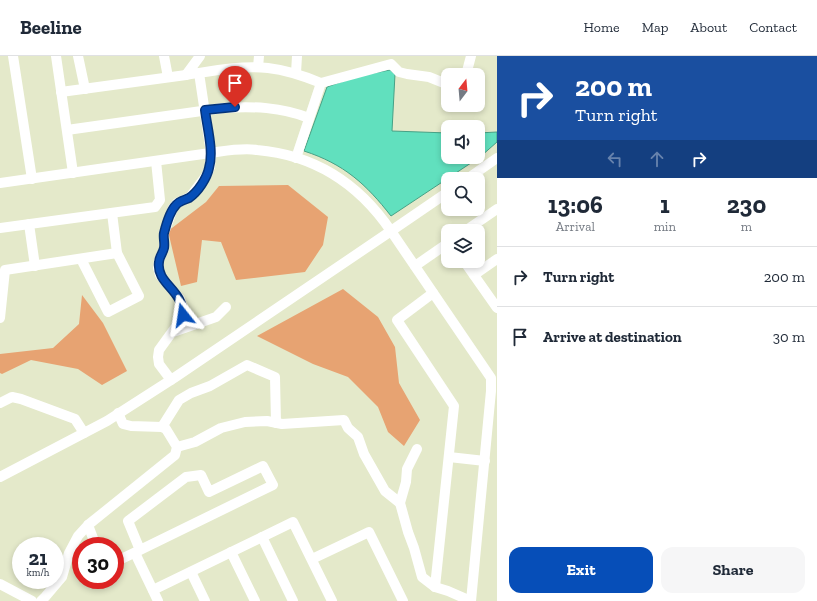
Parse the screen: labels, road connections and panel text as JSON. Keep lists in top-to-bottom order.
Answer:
{
  "north": "top",
  "page": {
    "header": "Beeline",
    "nav": [
      "Home",
      "Map",
      "About",
      "Contact"
    ],
    "turn": ["200 m", "Turn right"],
    "eta": [
      "13:06",
      "Arrival",
      "1",
      "min",
      "230",
      "m"
    ],
    "list": [
      {
        "name": "Turn right",
        "value": "200 m"
      },
      {
        "name": "Arrive at destination",
        "value": "30 m"
      }
    ],
    "speed": "21 km/h",
    "limit": "30",
    "buttons": ["Exit", "Share"]
  }
}
